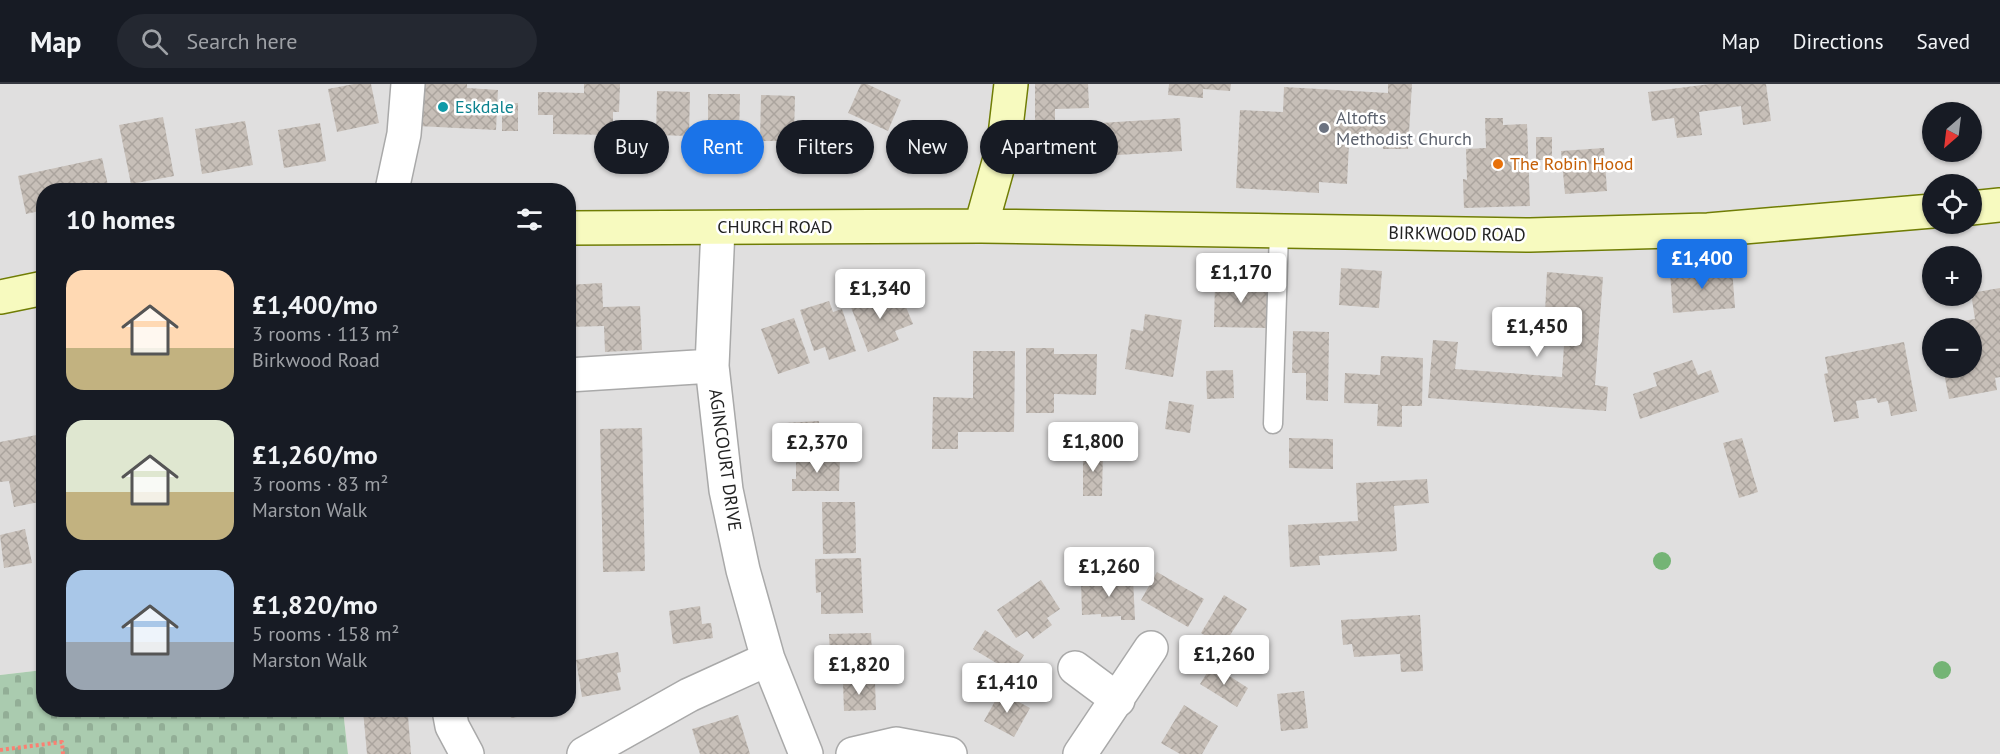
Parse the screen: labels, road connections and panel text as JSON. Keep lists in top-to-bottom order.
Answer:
{
  "streets": {
    "street": ["CHURCH ROAD", "BIRKWOOD ROAD", "AGINCOURT DRIVE"]
  },
  "crossings": [
    ["CHURCH ROAD", "BIRKWOOD ROAD"],
    ["CHURCH ROAD", "AGINCOURT DRIVE"]
  ],
  "places": ["Eskdale", "Altofts Methodist Church", "The Robin Hood"],
  "north": "bottom left",
  "page": {
    "header": "Map",
    "search": "Search here",
    "nav": ["Map", "Directions", "Saved"],
    "map_buttons": ["+", "−"],
    "chip": [
      "Buy",
      "Rent",
      "Filters",
      "New",
      "Apartment"
    ],
    "heading": "10 homes",
    "price": [
      "£1,400",
      "£1,170",
      "£1,340",
      "£1,450",
      "£1,800",
      "£2,370",
      "£1,260",
      "£1,260",
      "£1,820",
      "£1,410"
    ],
    "list": [
      {
        "name": "£1,400/mo",
        "note": "3 rooms · 113 m² · Birkwood Road"
      },
      {
        "name": "£1,260/mo",
        "note": "3 rooms · 83 m² · Marston Walk"
      },
      {
        "name": "£1,820/mo",
        "note": "5 rooms · 158 m² · Marston Walk"
      }
    ]
  }
}
